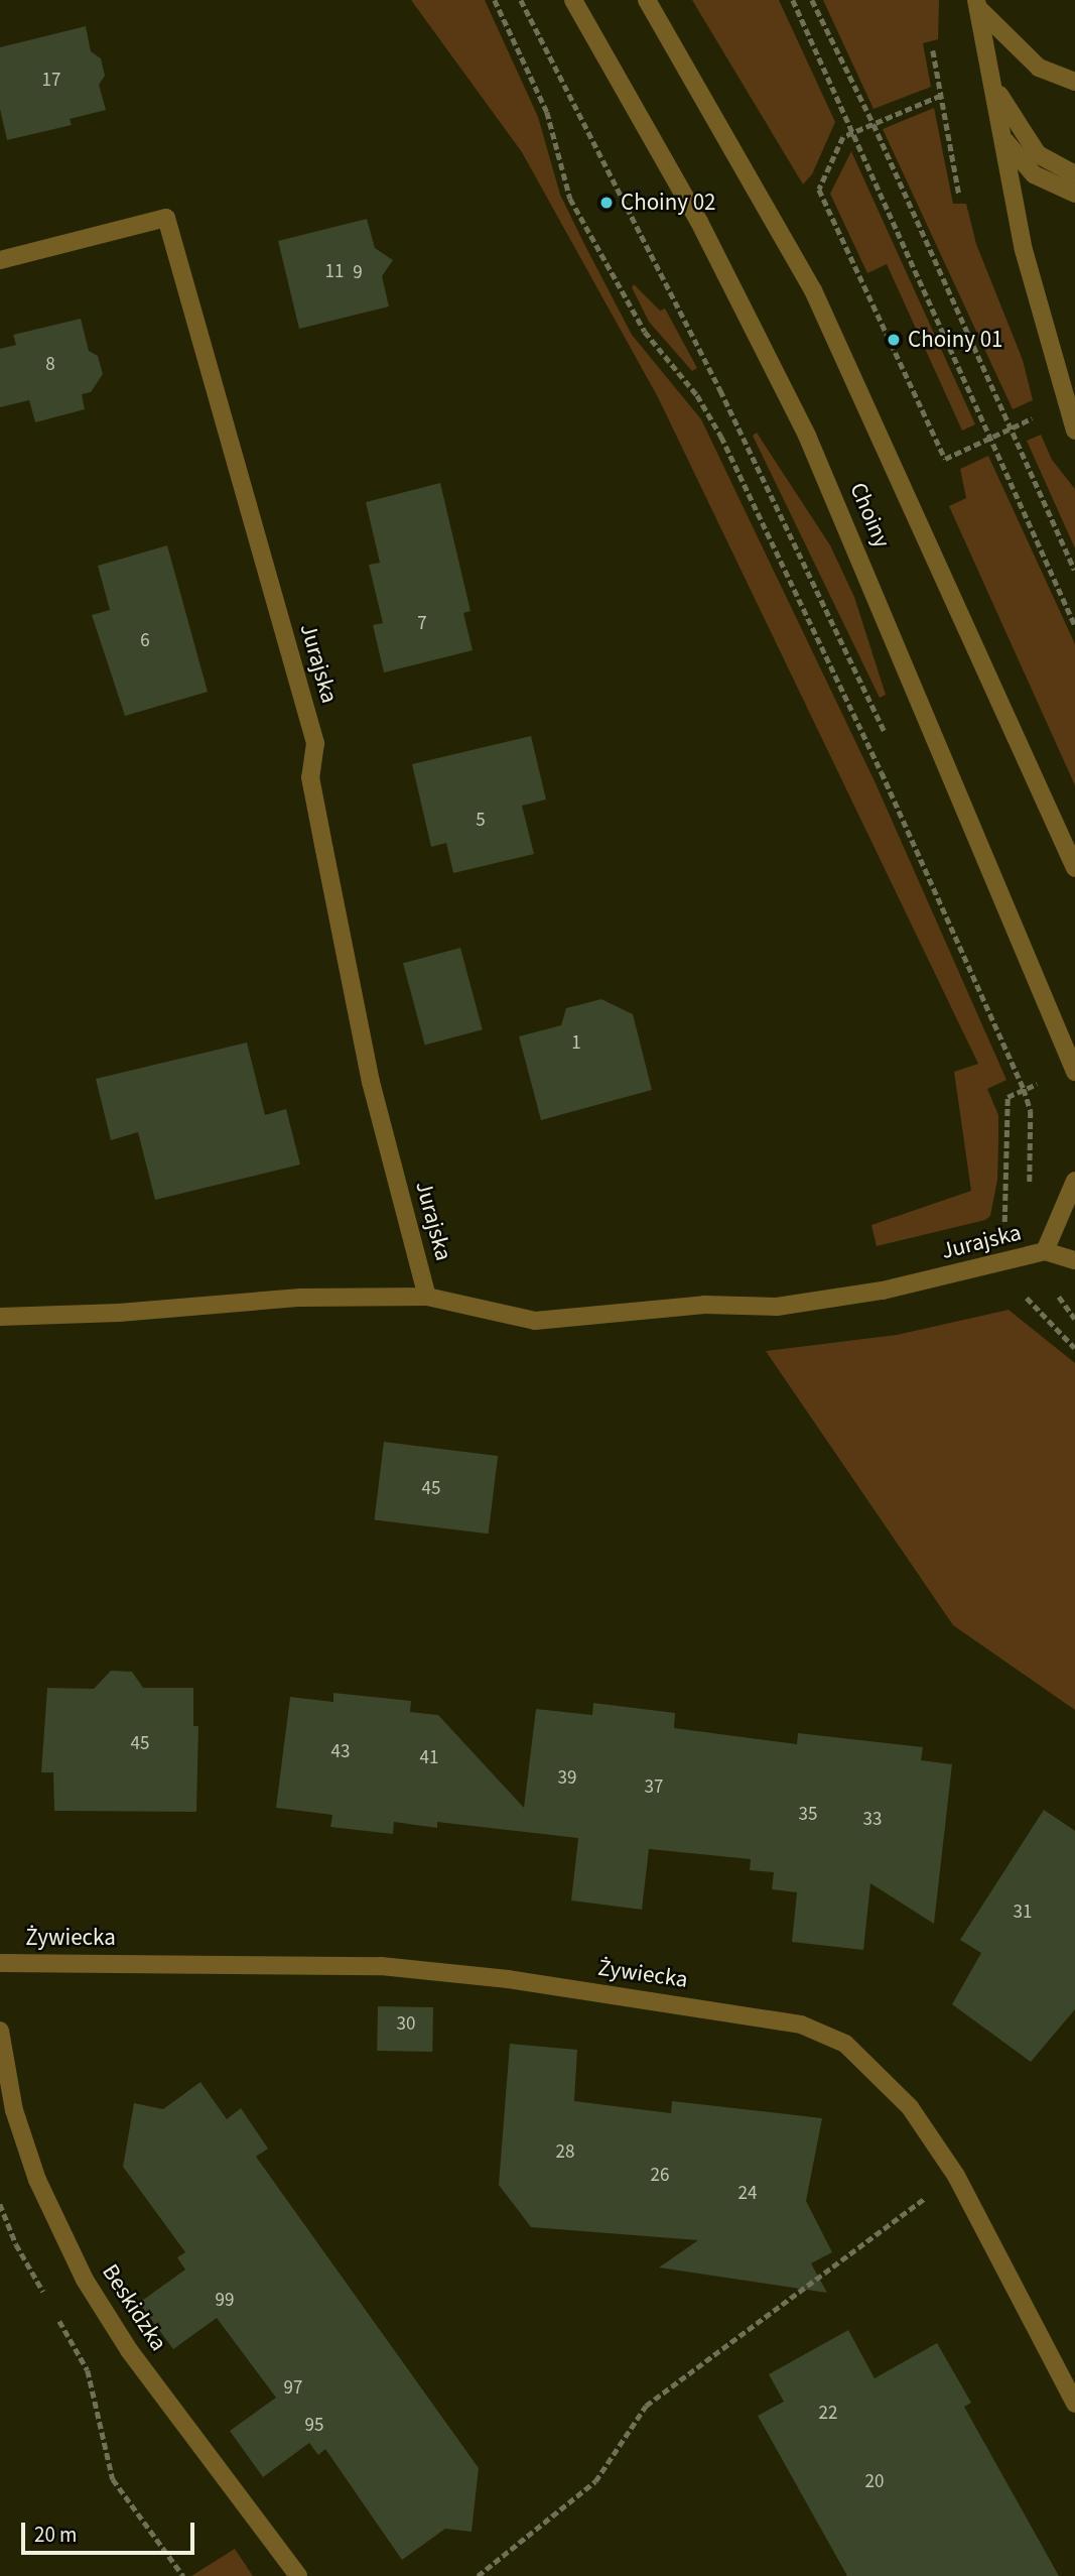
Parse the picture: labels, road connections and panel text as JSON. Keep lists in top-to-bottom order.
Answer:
{
  "streets": {
    "street": [
      "Choiny",
      "Jurajska",
      "Żywiecka",
      "Beskidzka"
    ]
  },
  "places": ["Choiny 02", "Choiny 01"],
  "house_numbers": [
    "17",
    "11",
    "9",
    "8",
    "7",
    "6",
    "5",
    "1",
    "45",
    "45",
    "43",
    "41",
    "39",
    "37",
    "35",
    "33",
    "31",
    "30",
    "28",
    "26",
    "24",
    "99",
    "97",
    "22",
    "95",
    "20"
  ],
  "scale_bar": "20 m"
}
